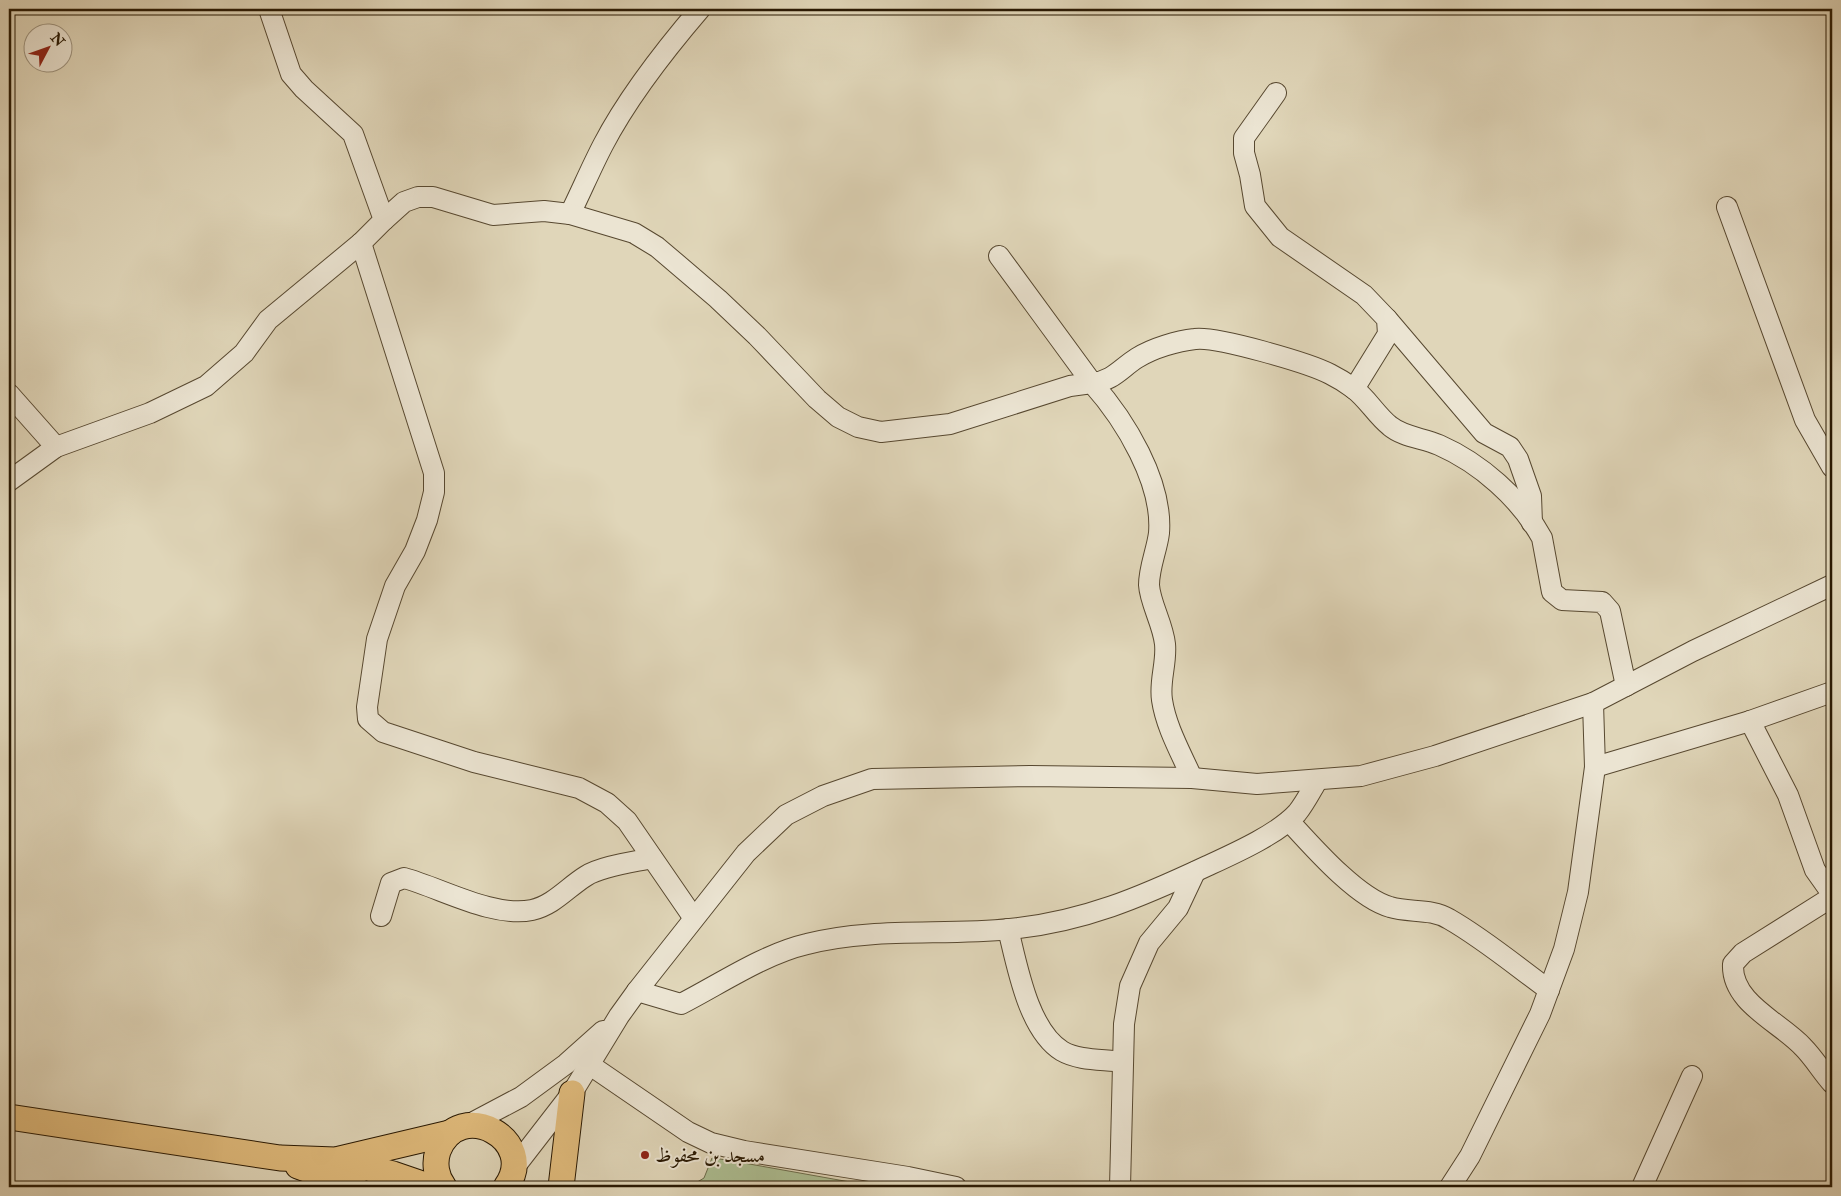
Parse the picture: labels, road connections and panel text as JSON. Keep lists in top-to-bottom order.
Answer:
{
  "places": ["مسجد بن محفوظ"],
  "north": "top right"
}
